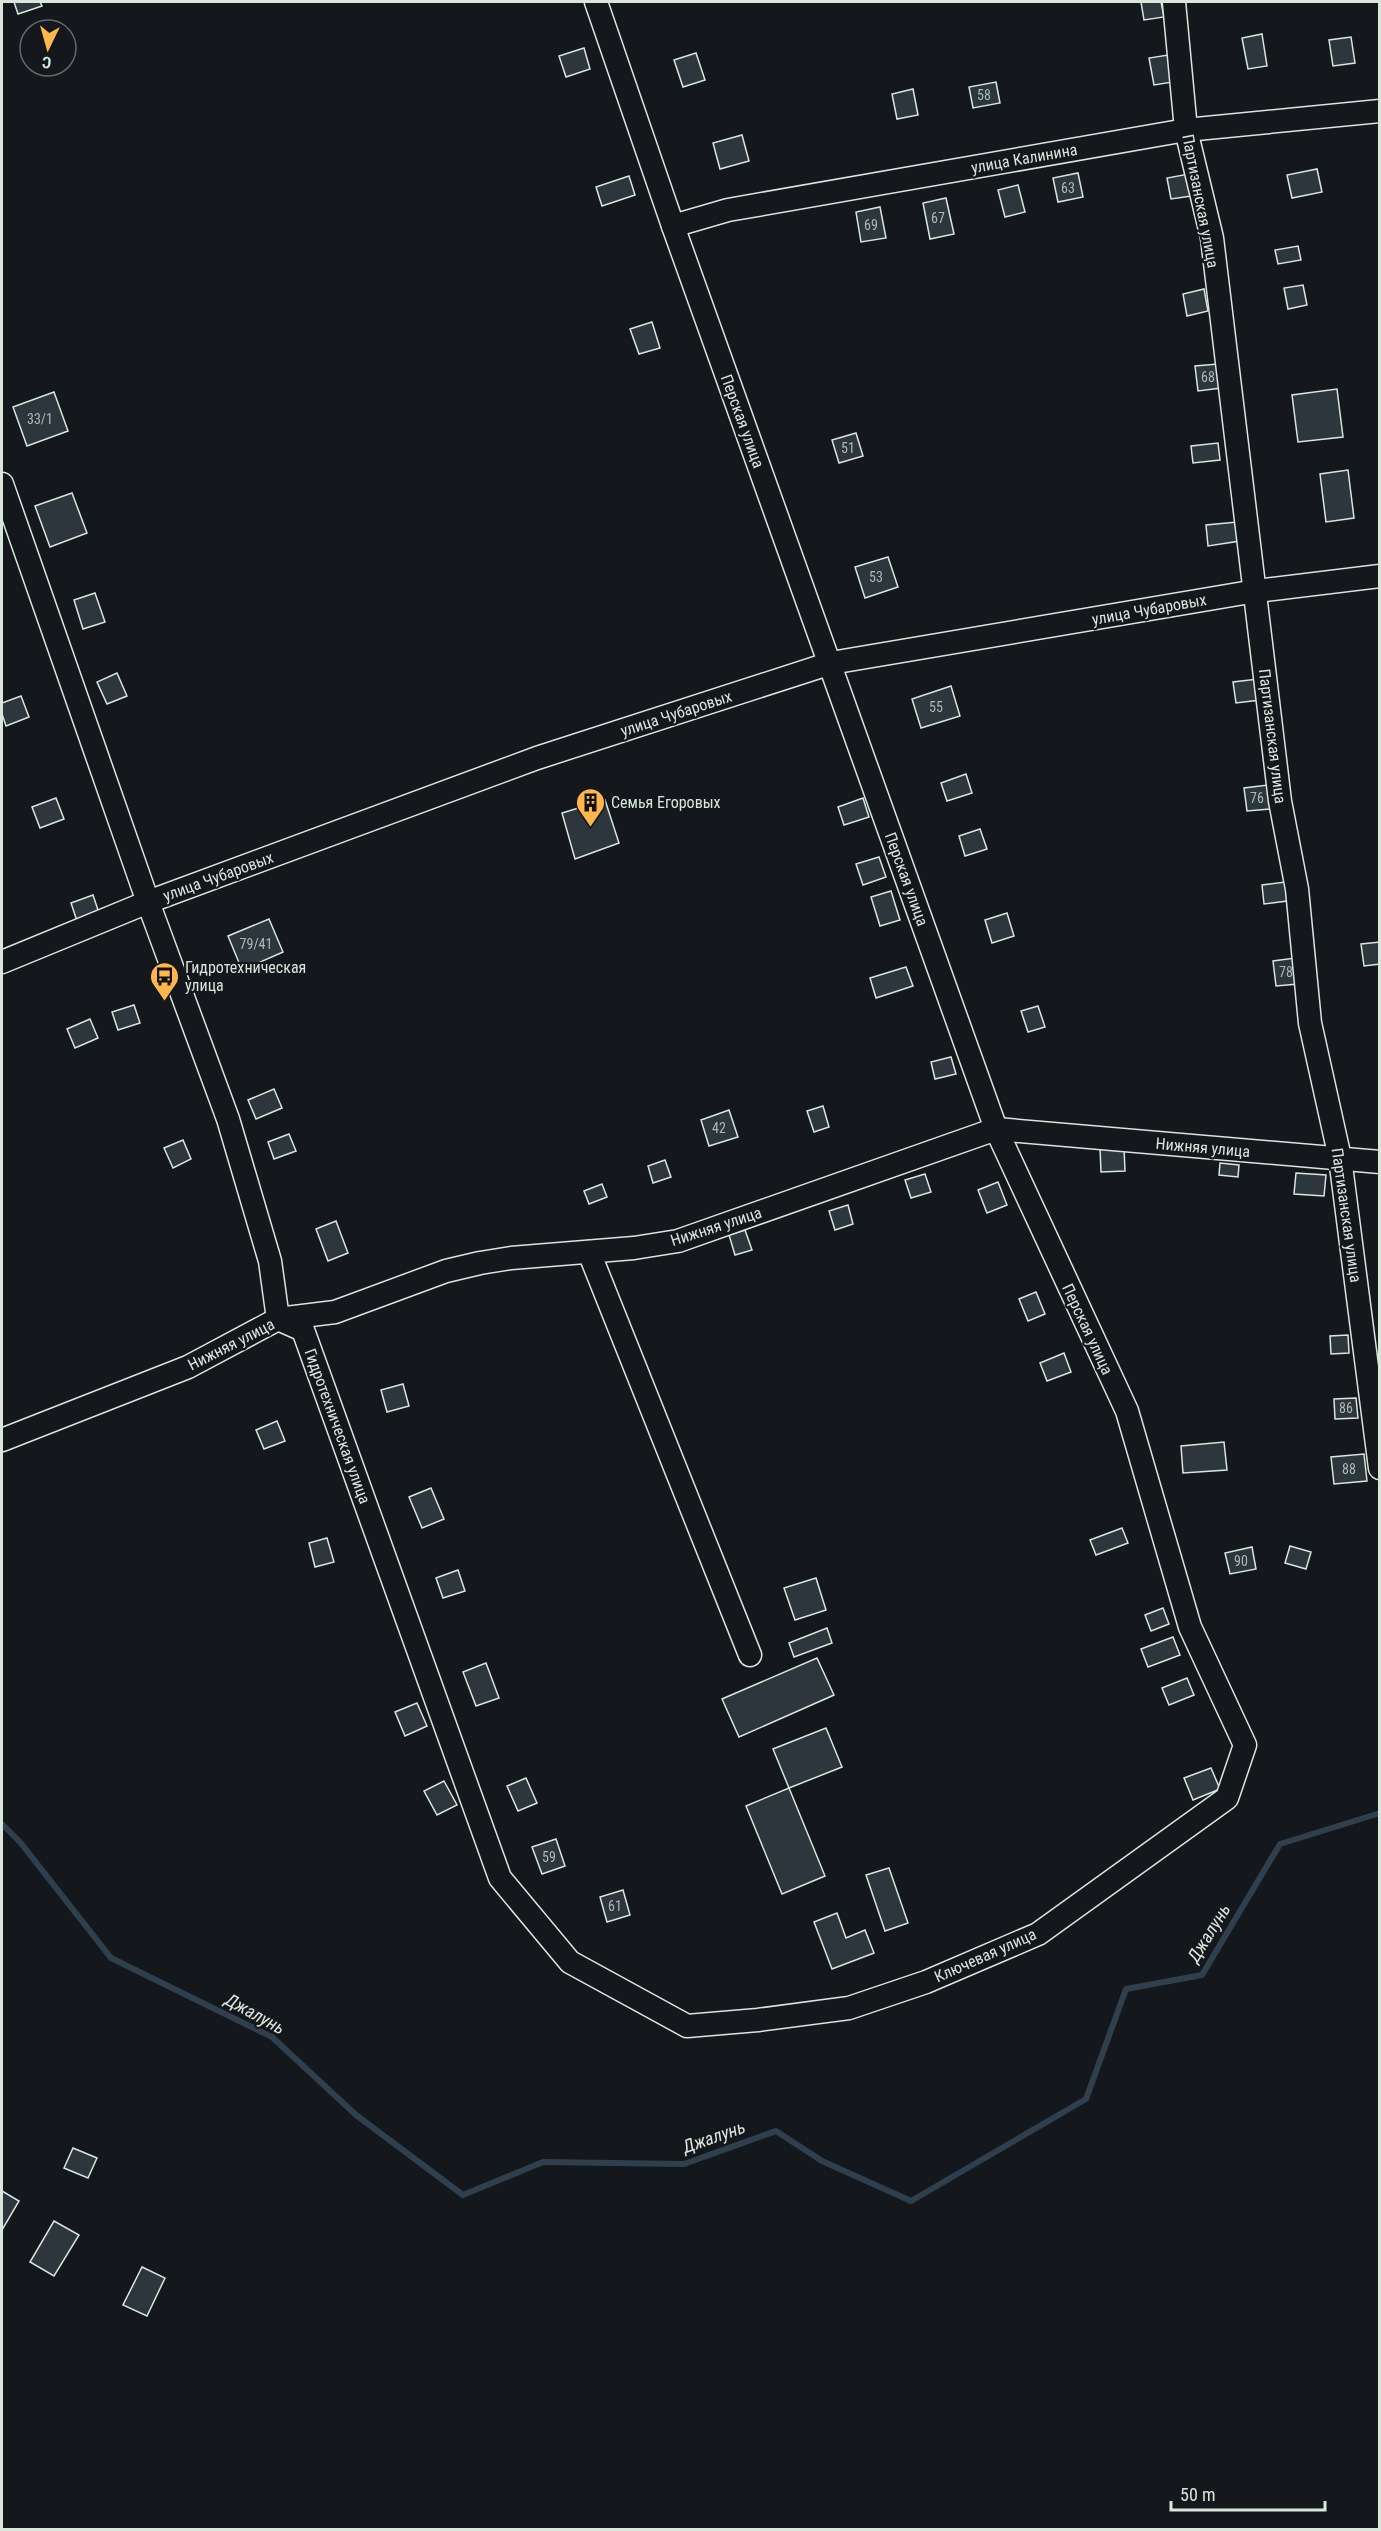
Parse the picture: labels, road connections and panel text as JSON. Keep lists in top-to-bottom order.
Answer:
{
  "streets": {
    "street": [
      "улица Калинина",
      "Партизанская улица",
      "Перская улица",
      "улица Чубаровых",
      "Нижняя улица",
      "Гидротехническая улица",
      "Ключевая улица"
    ]
  },
  "crossings": [
    ["улица Калинина", "Партизанская улица"],
    ["улица Калинина", "Перская улица"],
    ["Партизанская улица", "улица Чубаровых"],
    ["Партизанская улица", "Нижняя улица"],
    ["Перская улица", "улица Чубаровых"],
    ["Перская улица", "Нижняя улица"],
    ["Перская улица", "Ключевая улица"],
    ["Нижняя улица", "Гидротехническая улица"],
    ["Гидротехническая улица", "Ключевая улица"]
  ],
  "water": ["Джалунь"],
  "places": {
    "building": ["Семья Егоровых"],
    "bus stop": ["Гидротехническая улица"]
  },
  "house_numbers": [
    "58",
    "63",
    "67",
    "69",
    "68",
    "33/1",
    "51",
    "53",
    "55",
    "76",
    "79/41",
    "78",
    "42",
    "86",
    "88",
    "90",
    "59",
    "61"
  ],
  "scale_bar": "50 m",
  "north": "bottom"
}
